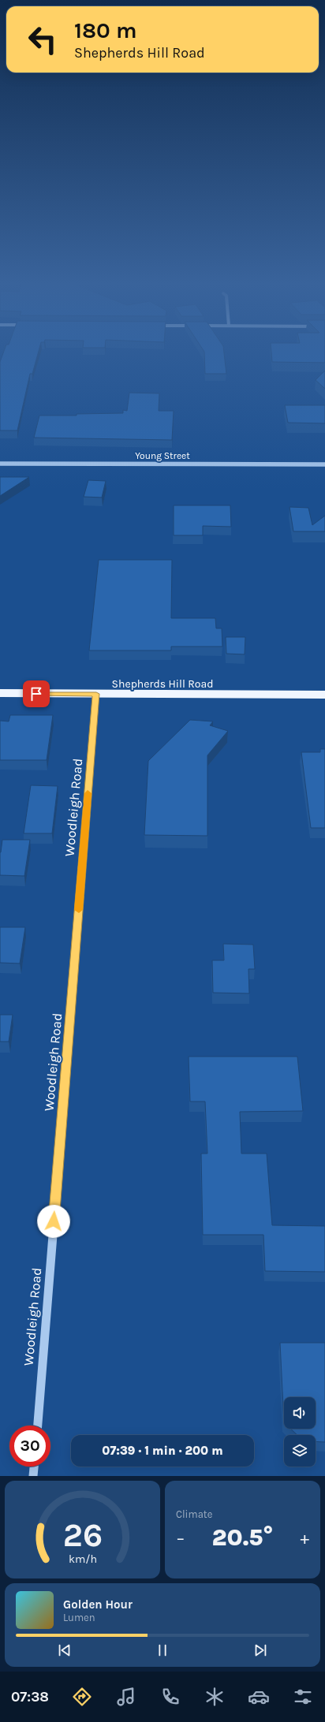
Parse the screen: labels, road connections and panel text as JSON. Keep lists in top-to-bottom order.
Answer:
{
  "streets": {
    "main road": ["Shepherds Hill Road"],
    "street": ["Young Street", "Woodleigh Road"]
  },
  "crossings": [
    ["Shepherds Hill Road", "Woodleigh Road"]
  ],
  "page": {
    "turn": ["180 m", "Shepherds Hill Road"],
    "limit": "30",
    "trip": "07:39 · 1 min · 200 m",
    "tile": "Climate",
    "heat": ["−", "20.5°", "+"],
    "song": ["Golden Hour", "Lumen"],
    "tabs": "07:38",
    "gauge": ["26", "km/h"]
  }
}
